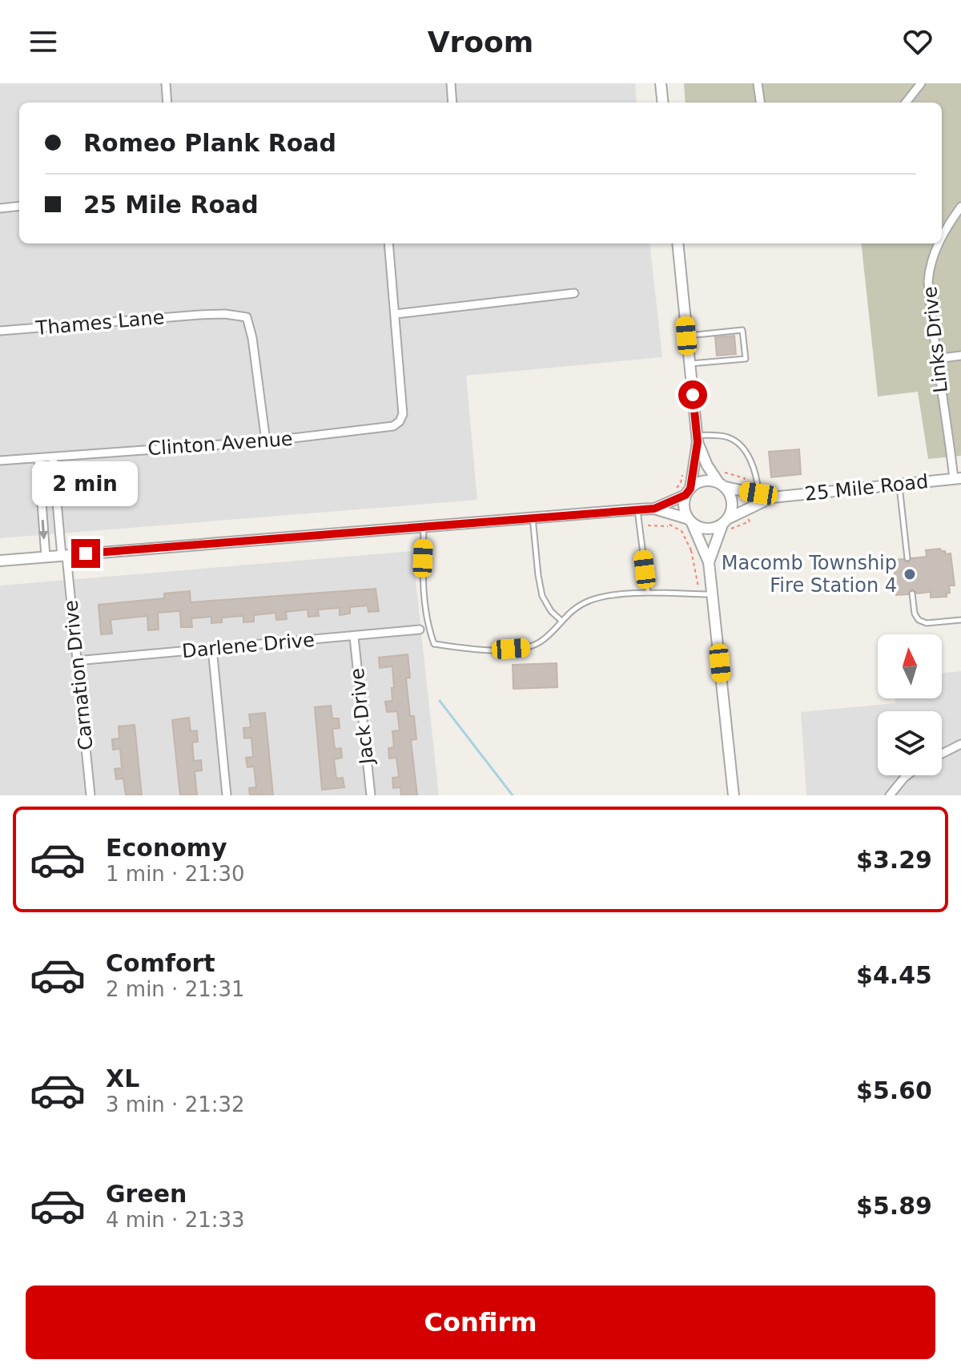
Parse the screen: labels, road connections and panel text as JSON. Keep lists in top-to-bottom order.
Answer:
{
  "streets": {
    "street": [
      "Thames Lane",
      "Links Drive",
      "Clinton Avenue",
      "25 Mile Road",
      "Darlene Drive",
      "Carnation Drive",
      "Jack Drive"
    ]
  },
  "crossings": [
    ["Thames Lane", "Clinton Avenue"],
    ["Links Drive", "25 Mile Road"],
    ["Clinton Avenue", "Carnation Drive"],
    ["Darlene Drive", "Carnation Drive"],
    ["Darlene Drive", "Jack Drive"]
  ],
  "places": ["Macomb Township Fire Station 4"],
  "north": "top",
  "page": {
    "header": "Vroom",
    "banner": ["Romeo Plank Road", "25 Mile Road"],
    "bubble": "2 min",
    "list": [
      {
        "name": "Economy",
        "note": "1 min · 21:30",
        "value": "$3.29"
      },
      {
        "name": "Comfort",
        "note": "2 min · 21:31",
        "value": "$4.45"
      },
      {
        "name": "XL",
        "note": "3 min · 21:32",
        "value": "$5.60"
      },
      {
        "name": "Green",
        "note": "4 min · 21:33",
        "value": "$5.89"
      }
    ],
    "buttons": "Confirm"
  }
}
